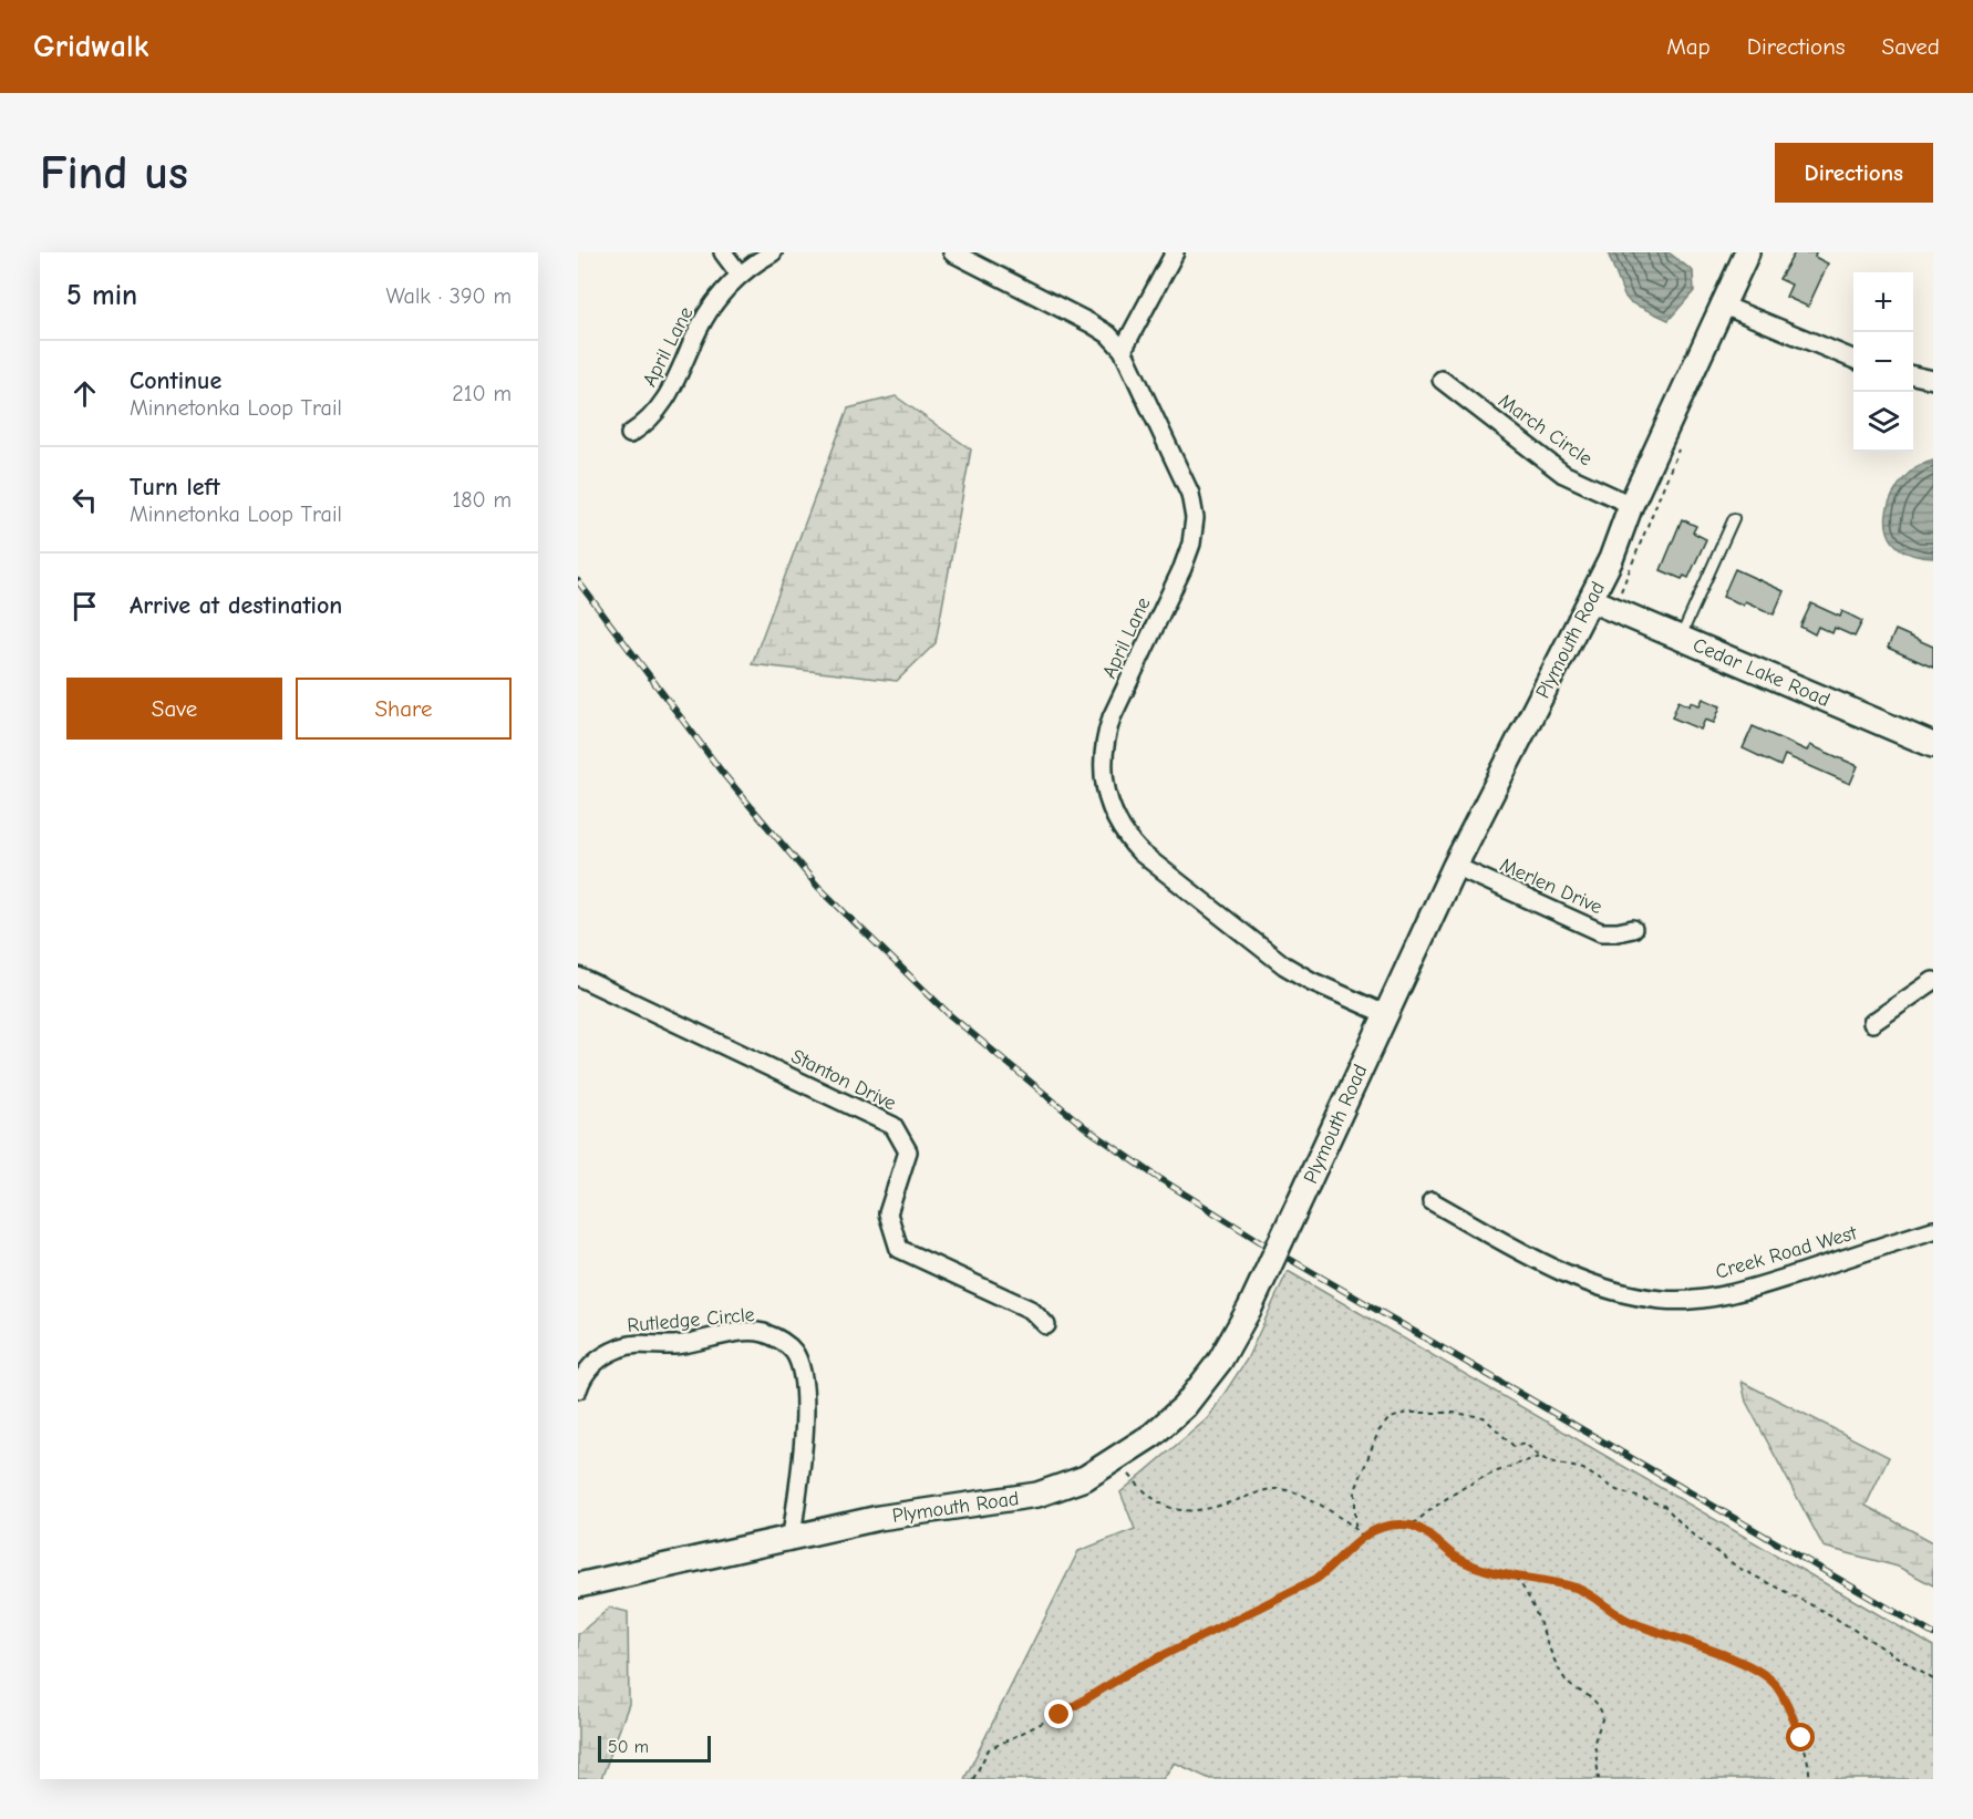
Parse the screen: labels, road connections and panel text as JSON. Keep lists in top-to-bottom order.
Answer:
{
  "streets": {
    "main road": ["Plymouth Road", "Cedar Lake Road"],
    "street": [
      "April Lane",
      "March Circle",
      "Merlen Drive",
      "Stanton Drive",
      "Creek Road West",
      "Rutledge Circle"
    ]
  },
  "crossings": [
    ["April Lane", "Plymouth Road"],
    ["March Circle", "Plymouth Road"],
    ["Plymouth Road", "Cedar Lake Road"],
    ["Plymouth Road", "Merlen Drive"],
    ["Plymouth Road", "Rutledge Circle"]
  ],
  "scale_bar": "50 m",
  "page": {
    "header": "Gridwalk",
    "nav": ["Map", "Directions", "Saved"],
    "buttons": [
      "Directions",
      ["Save", "Share"]
    ],
    "title": "Find us",
    "heading": ["5 min", "Walk · 390 m"],
    "map_buttons": ["+", "−"],
    "list": [
      ["Continue", "Minnetonka Loop Trail", "210 m"],
      ["Turn left", "Minnetonka Loop Trail", "180 m"],
      "Arrive at destination"
    ],
    "scale": "50 m"
  }
}
